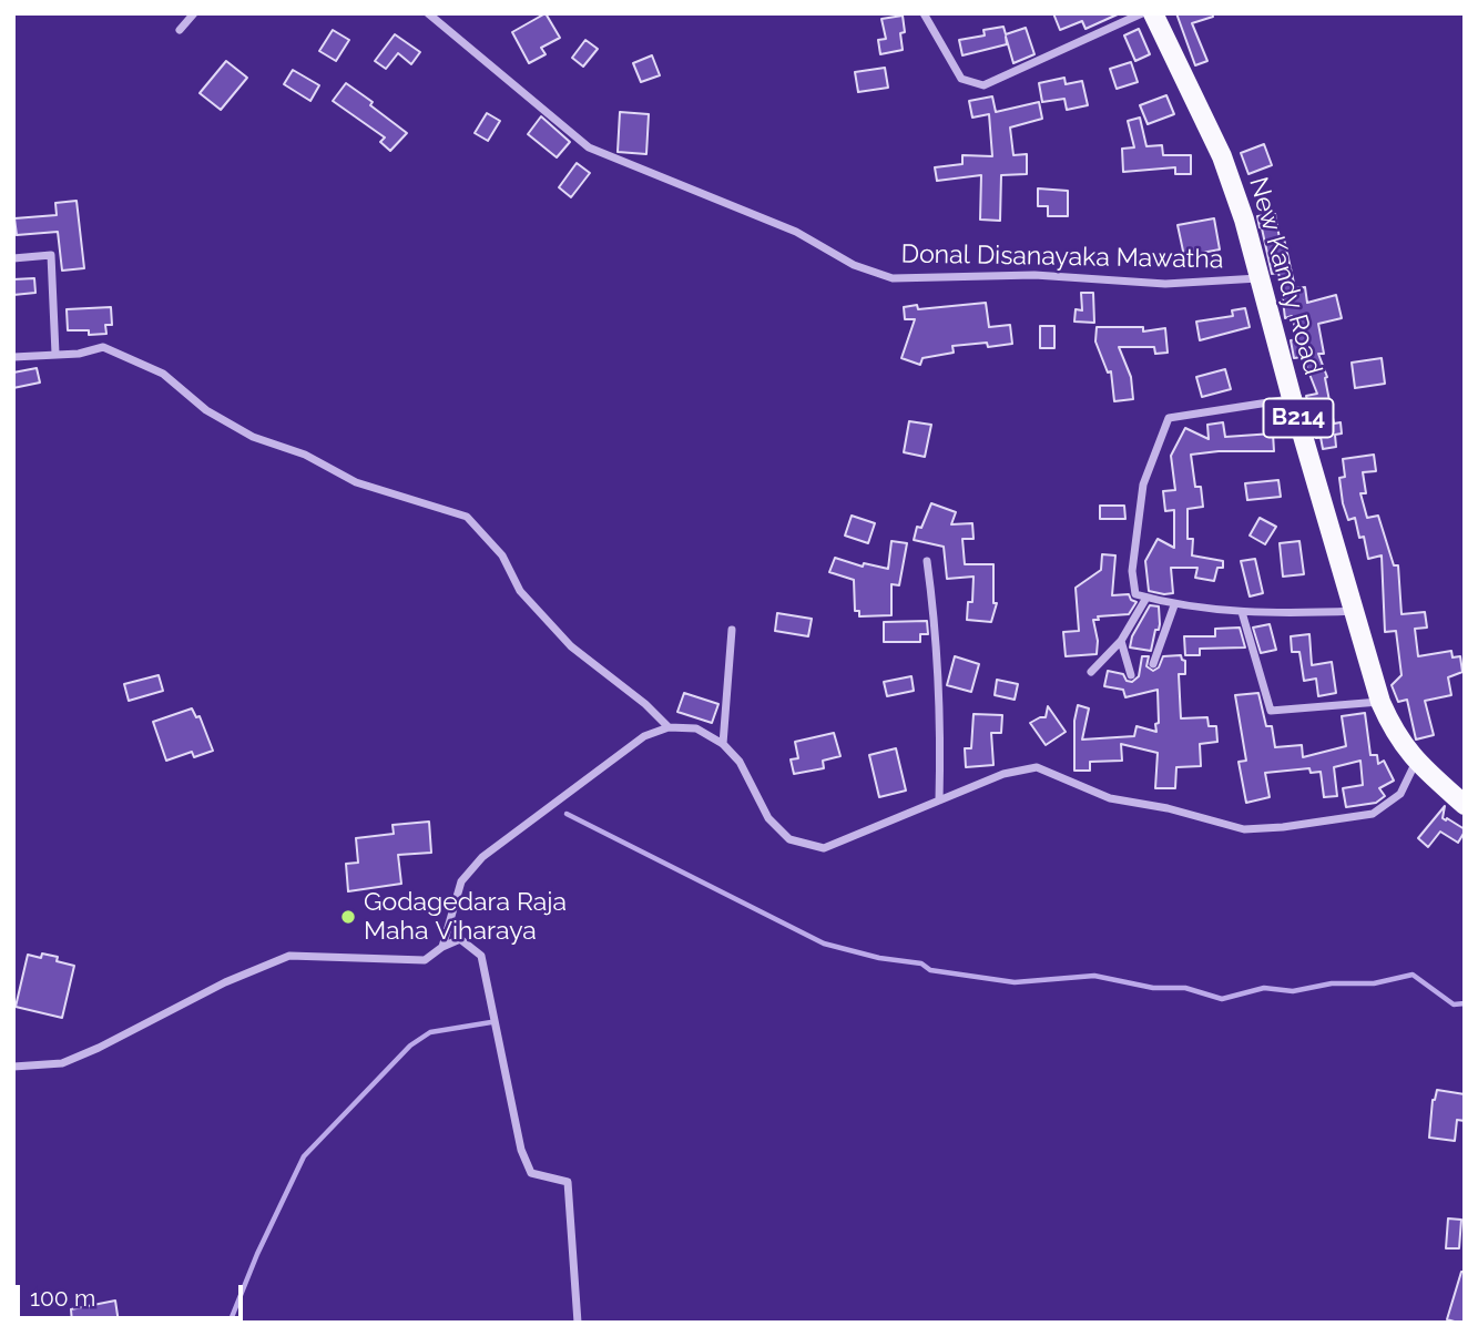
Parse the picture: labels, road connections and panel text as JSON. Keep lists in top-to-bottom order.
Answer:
{
  "streets": {
    "main road": ["New Kandy Road", "B214"],
    "street": ["Donal Disanayaka Mawatha"]
  },
  "crossings": [
    ["Donal Disanayaka Mawatha", "New Kandy Road"]
  ],
  "places": ["Godagedara Raja Maha Viharaya"],
  "scale_bar": "100 m"
}
